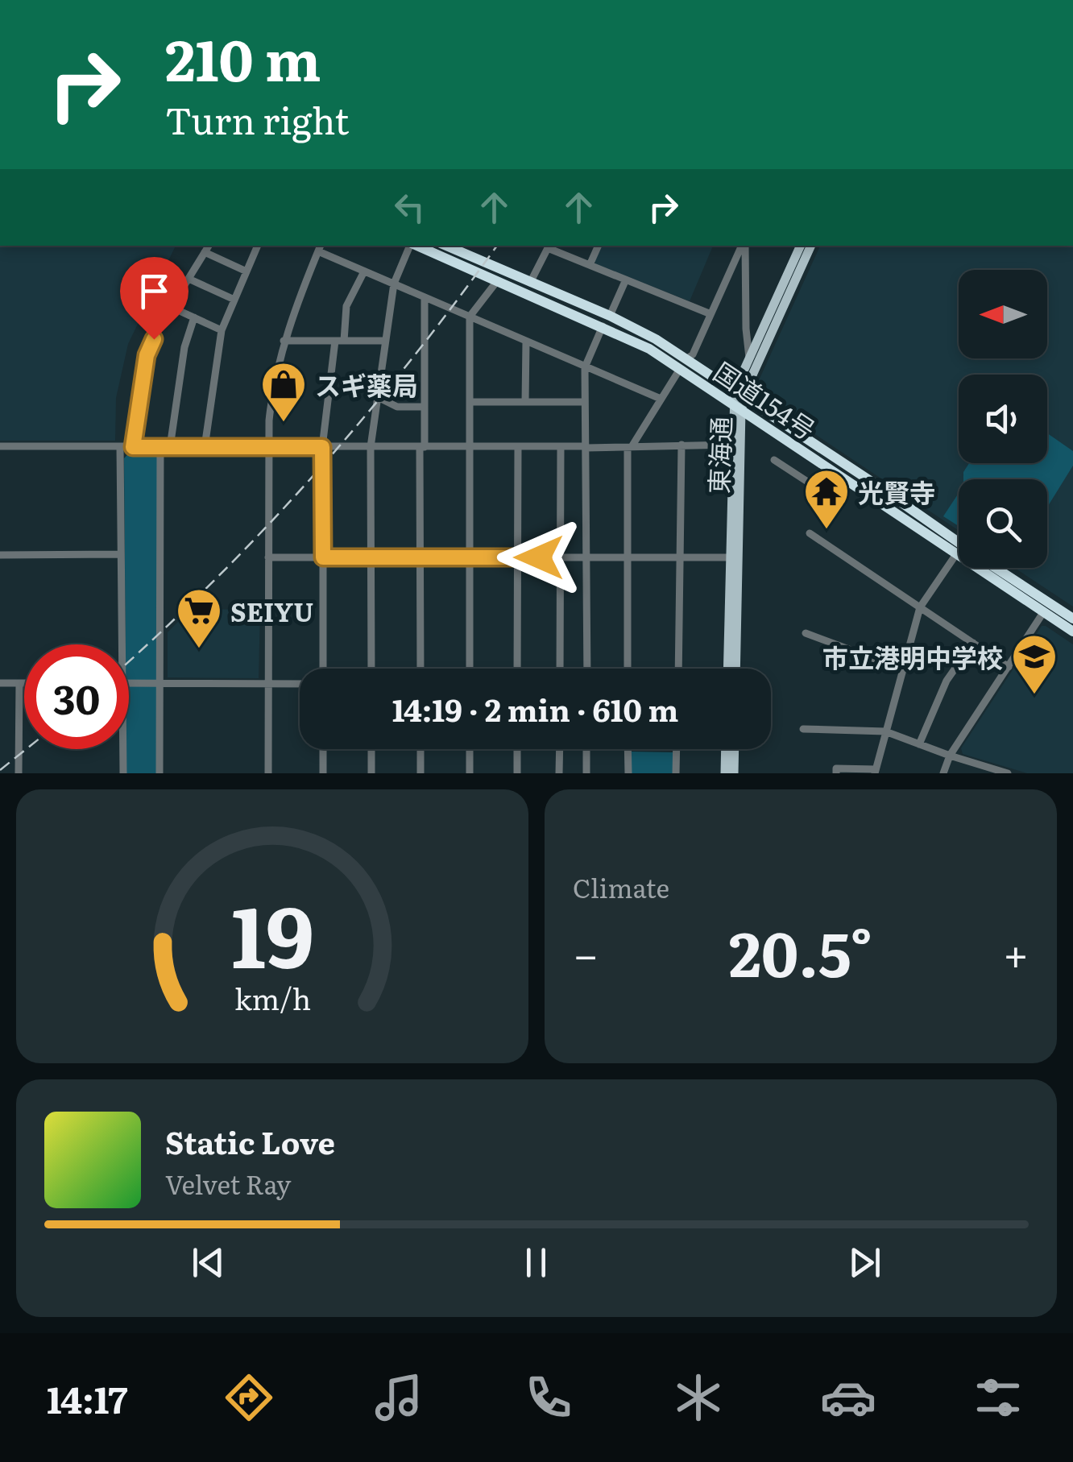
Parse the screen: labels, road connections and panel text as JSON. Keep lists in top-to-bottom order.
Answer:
{
  "streets": {
    "highway": ["国道154号"],
    "main road": ["東海通"]
  },
  "crossings": [
    ["国道154号", "東海通"]
  ],
  "places": {
    "shop": ["スギ薬局"],
    "temple": ["光賢寺"],
    "supermarket": ["SEIYU"],
    "school or university": ["市立港明中学校"]
  },
  "north": "left",
  "page": {
    "turn": ["210 m", "Turn right"],
    "limit": "30",
    "trip": "14:19 · 2 min · 610 m",
    "tile": "Climate",
    "heat": ["−", "20.5°", "+"],
    "song": ["Static Love", "Velvet Ray"],
    "tabs": "14:17",
    "gauge": ["19", "km/h"]
  }
}
